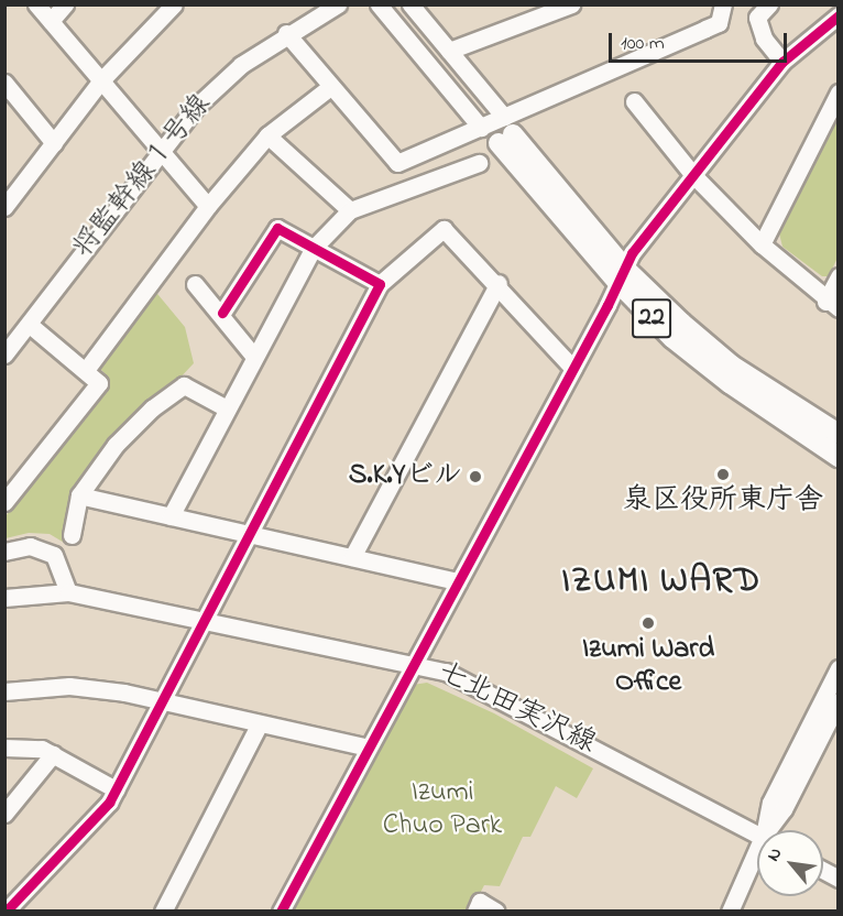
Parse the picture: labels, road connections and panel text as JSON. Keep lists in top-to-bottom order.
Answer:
{
  "streets": {
    "main road": ["22"],
    "street": ["将監幹線１号線", "七北田実沢線"]
  },
  "districts": ["IZUMI WARD"],
  "parks": ["Izumi Chuo Park"],
  "places": ["泉区役所東庁舎", "S.K.Yビル", "Izumi Ward Office"],
  "scale_bar": "100 m",
  "north": "top left"
}
